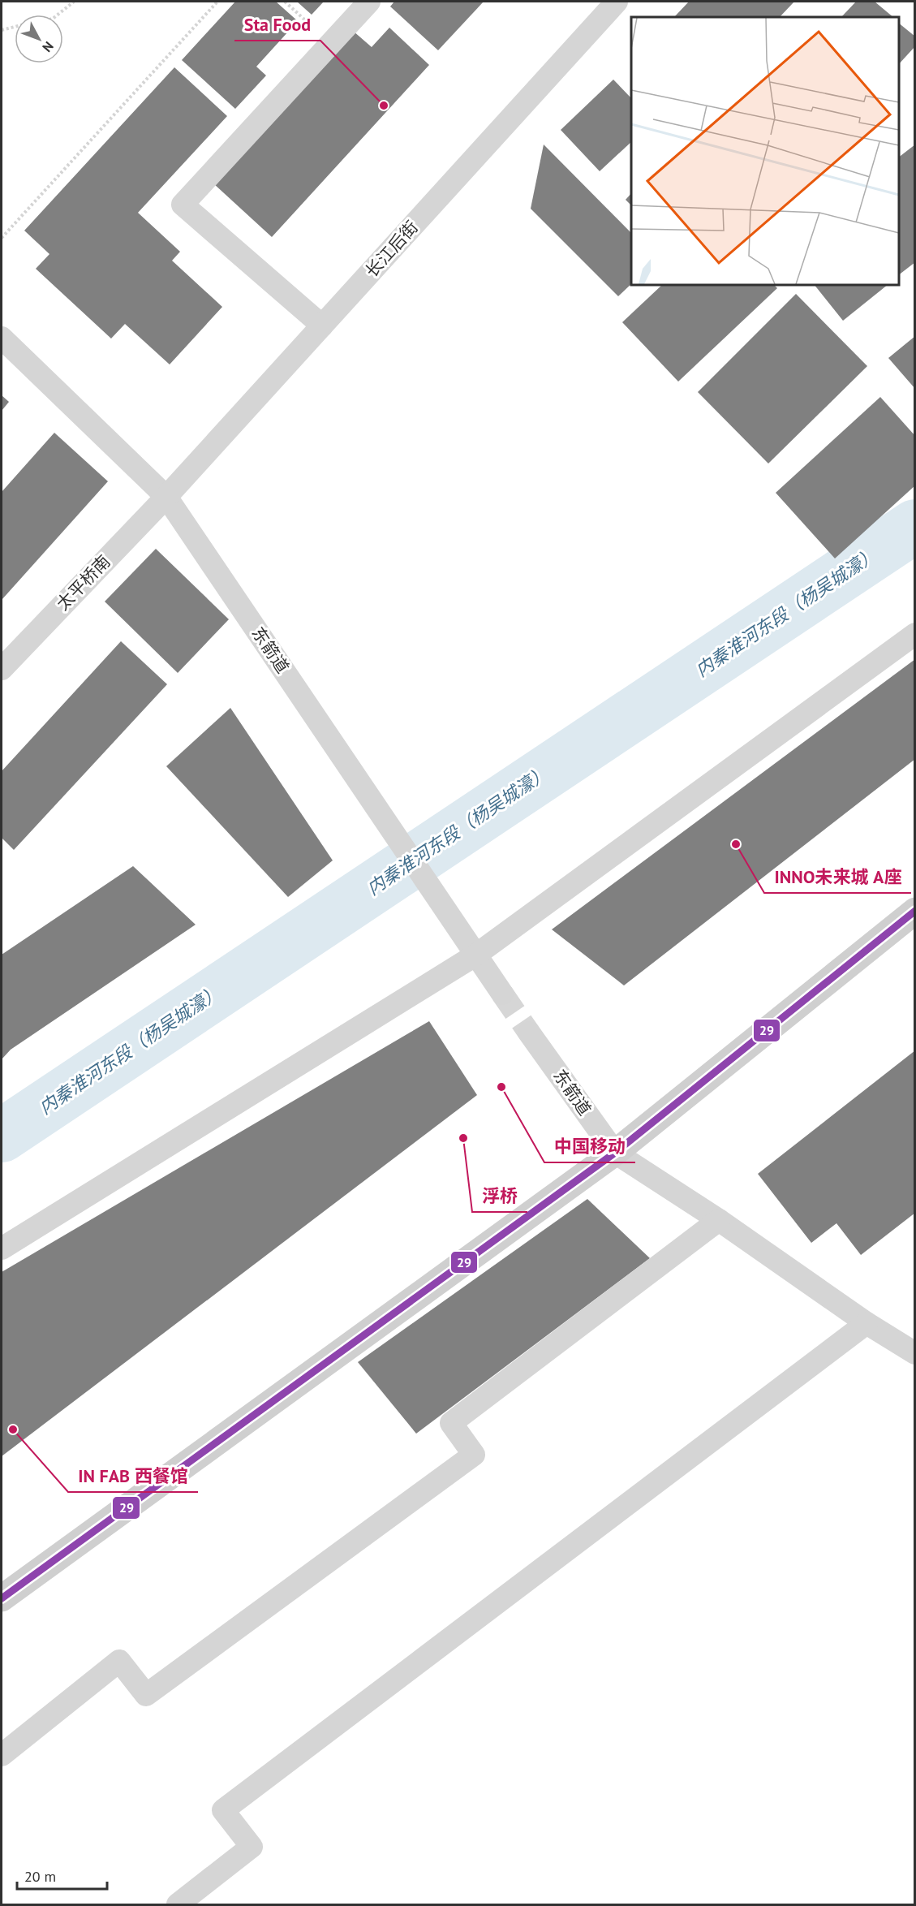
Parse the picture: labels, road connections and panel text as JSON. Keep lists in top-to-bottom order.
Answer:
{
  "streets": {
    "street": ["长江后街", "太平桥南", "东箭道"]
  },
  "crossings": [
    ["长江后街", "太平桥南"],
    ["长江后街", "东箭道"],
    ["太平桥南", "东箭道"]
  ],
  "water": ["内秦淮河东段（杨吴城濠）"],
  "places": [
    "Sta Food",
    "INNO未来城 A座",
    "中国移动",
    "浮桥",
    "IN FAB 西餐馆"
  ],
  "lines": ["transit line 29"],
  "scale_bar": "20 m",
  "north": "bottom right"
}
